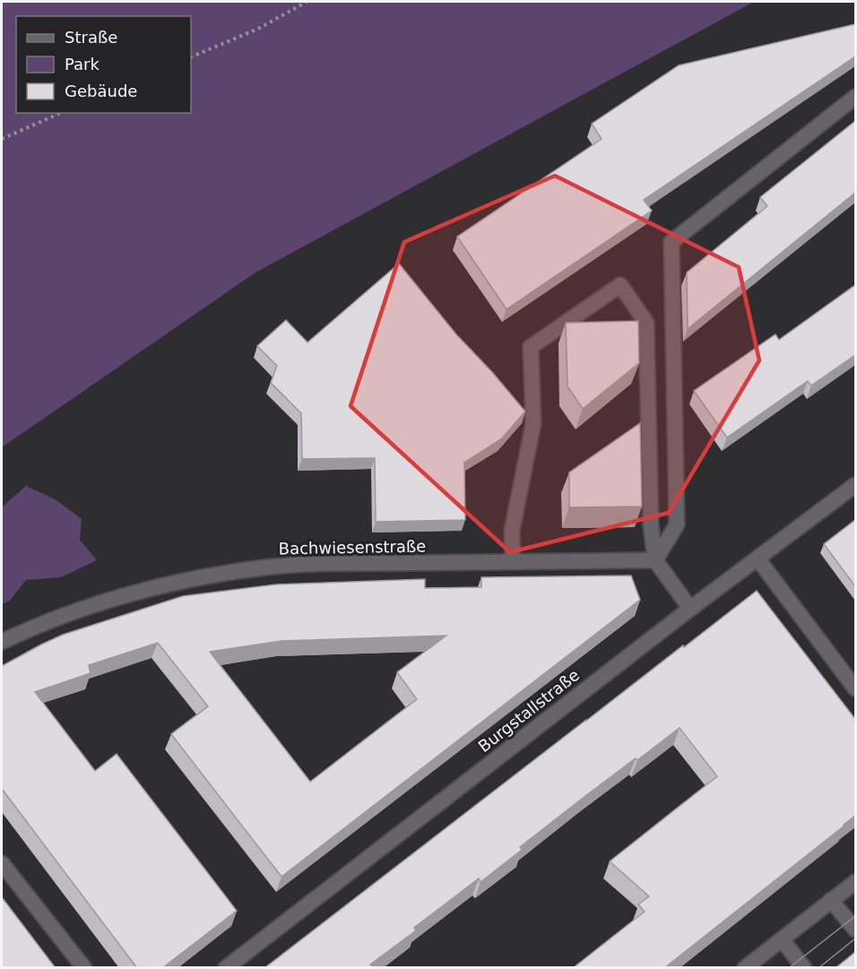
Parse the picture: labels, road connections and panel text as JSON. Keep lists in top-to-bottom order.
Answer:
{
  "streets": {
    "street": ["Bachwiesenstraße", "Burgstallstraße"]
  },
  "legend": ["Straße", "Park", "Gebäude"]
}
